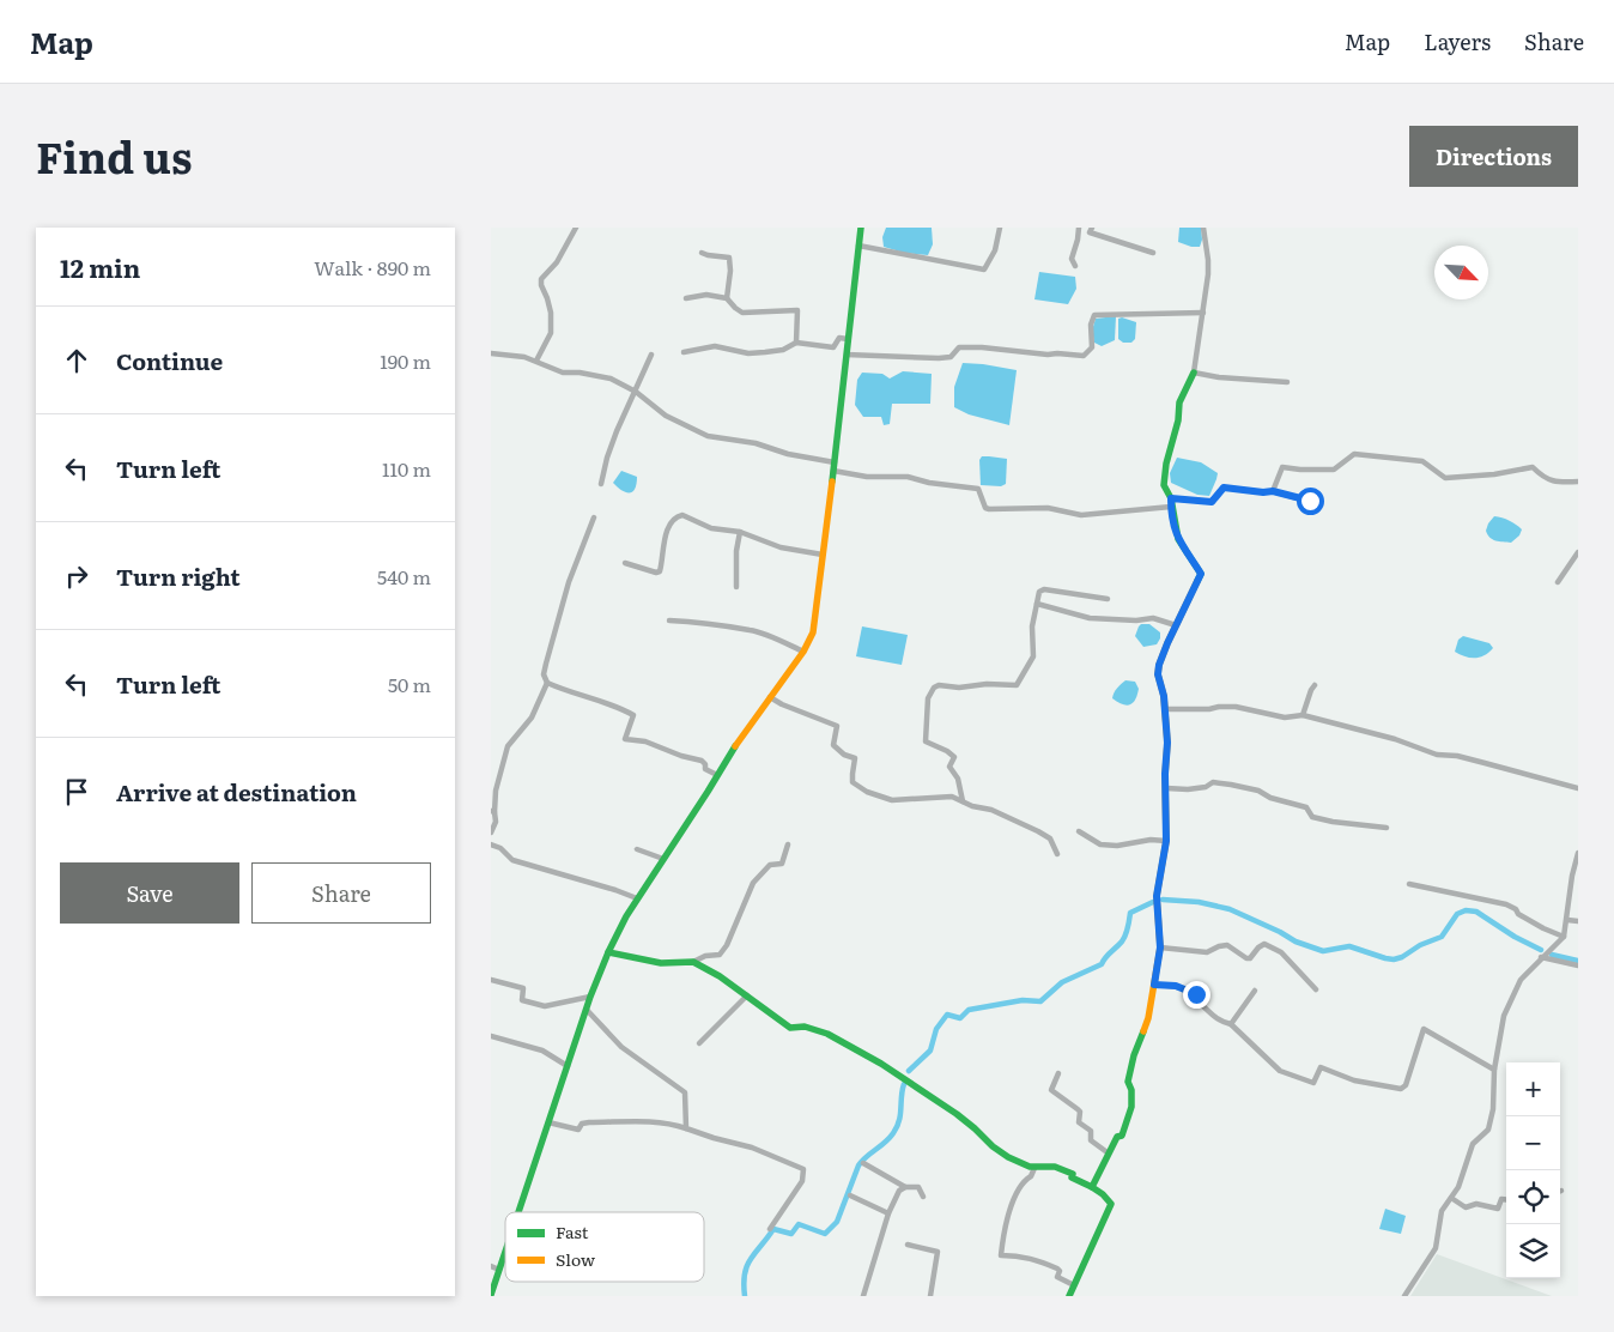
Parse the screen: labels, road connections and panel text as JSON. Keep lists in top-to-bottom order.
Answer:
{
  "legend": ["Fast", "Slow"],
  "north": "bottom right",
  "page": {
    "header": "Map",
    "nav": ["Map", "Layers", "Share"],
    "title": "Find us",
    "buttons": [
      "Directions",
      ["Save", "Share"]
    ],
    "heading": ["12 min", "Walk · 890 m"],
    "list": [
      ["Continue", "190 m"],
      ["Turn left", "110 m"],
      ["Turn right", "540 m"],
      ["Turn left", "50 m"],
      "Arrive at destination"
    ],
    "map_buttons": ["+", "−"]
  }
}
